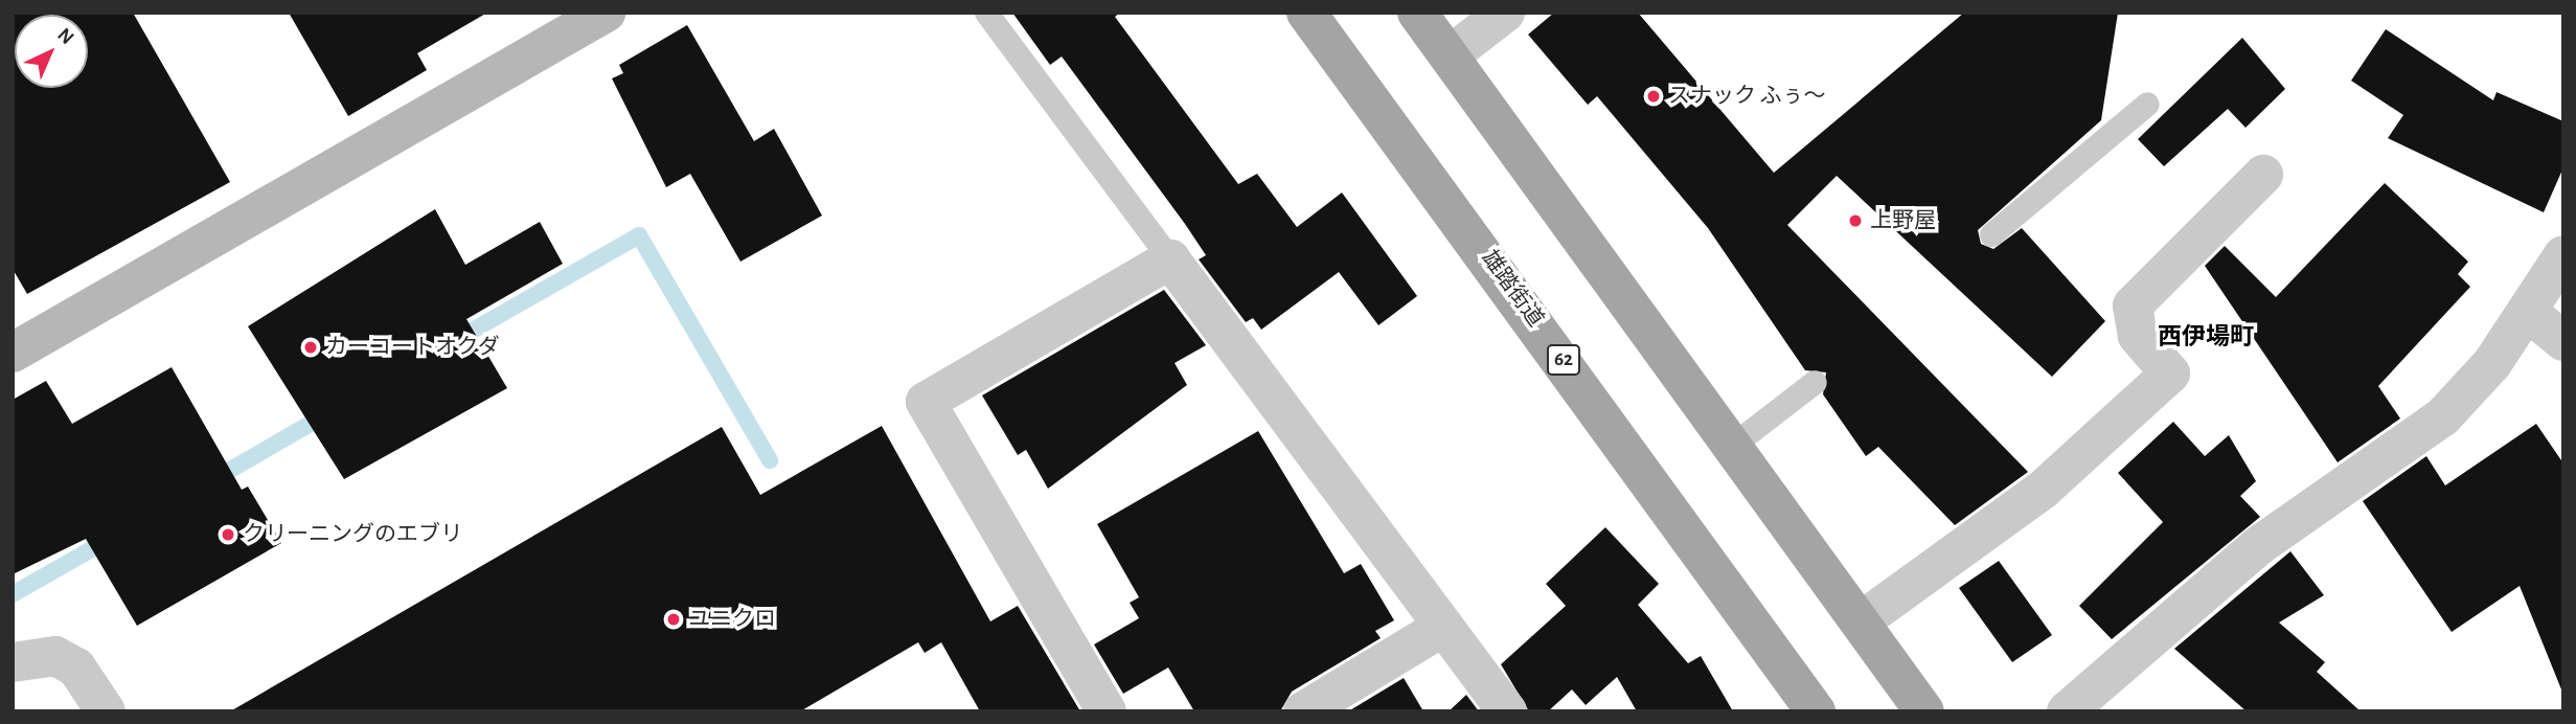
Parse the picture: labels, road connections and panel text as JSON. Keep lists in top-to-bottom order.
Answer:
{
  "streets": {
    "main road": ["雄踏街道", "62"]
  },
  "districts": ["西伊場町"],
  "places": [
    "スナック ふぅ～",
    "上野屋",
    "カーコートオクダ",
    "クリーニングのエブリ",
    "ユニクロ"
  ],
  "north": "top right"
}
